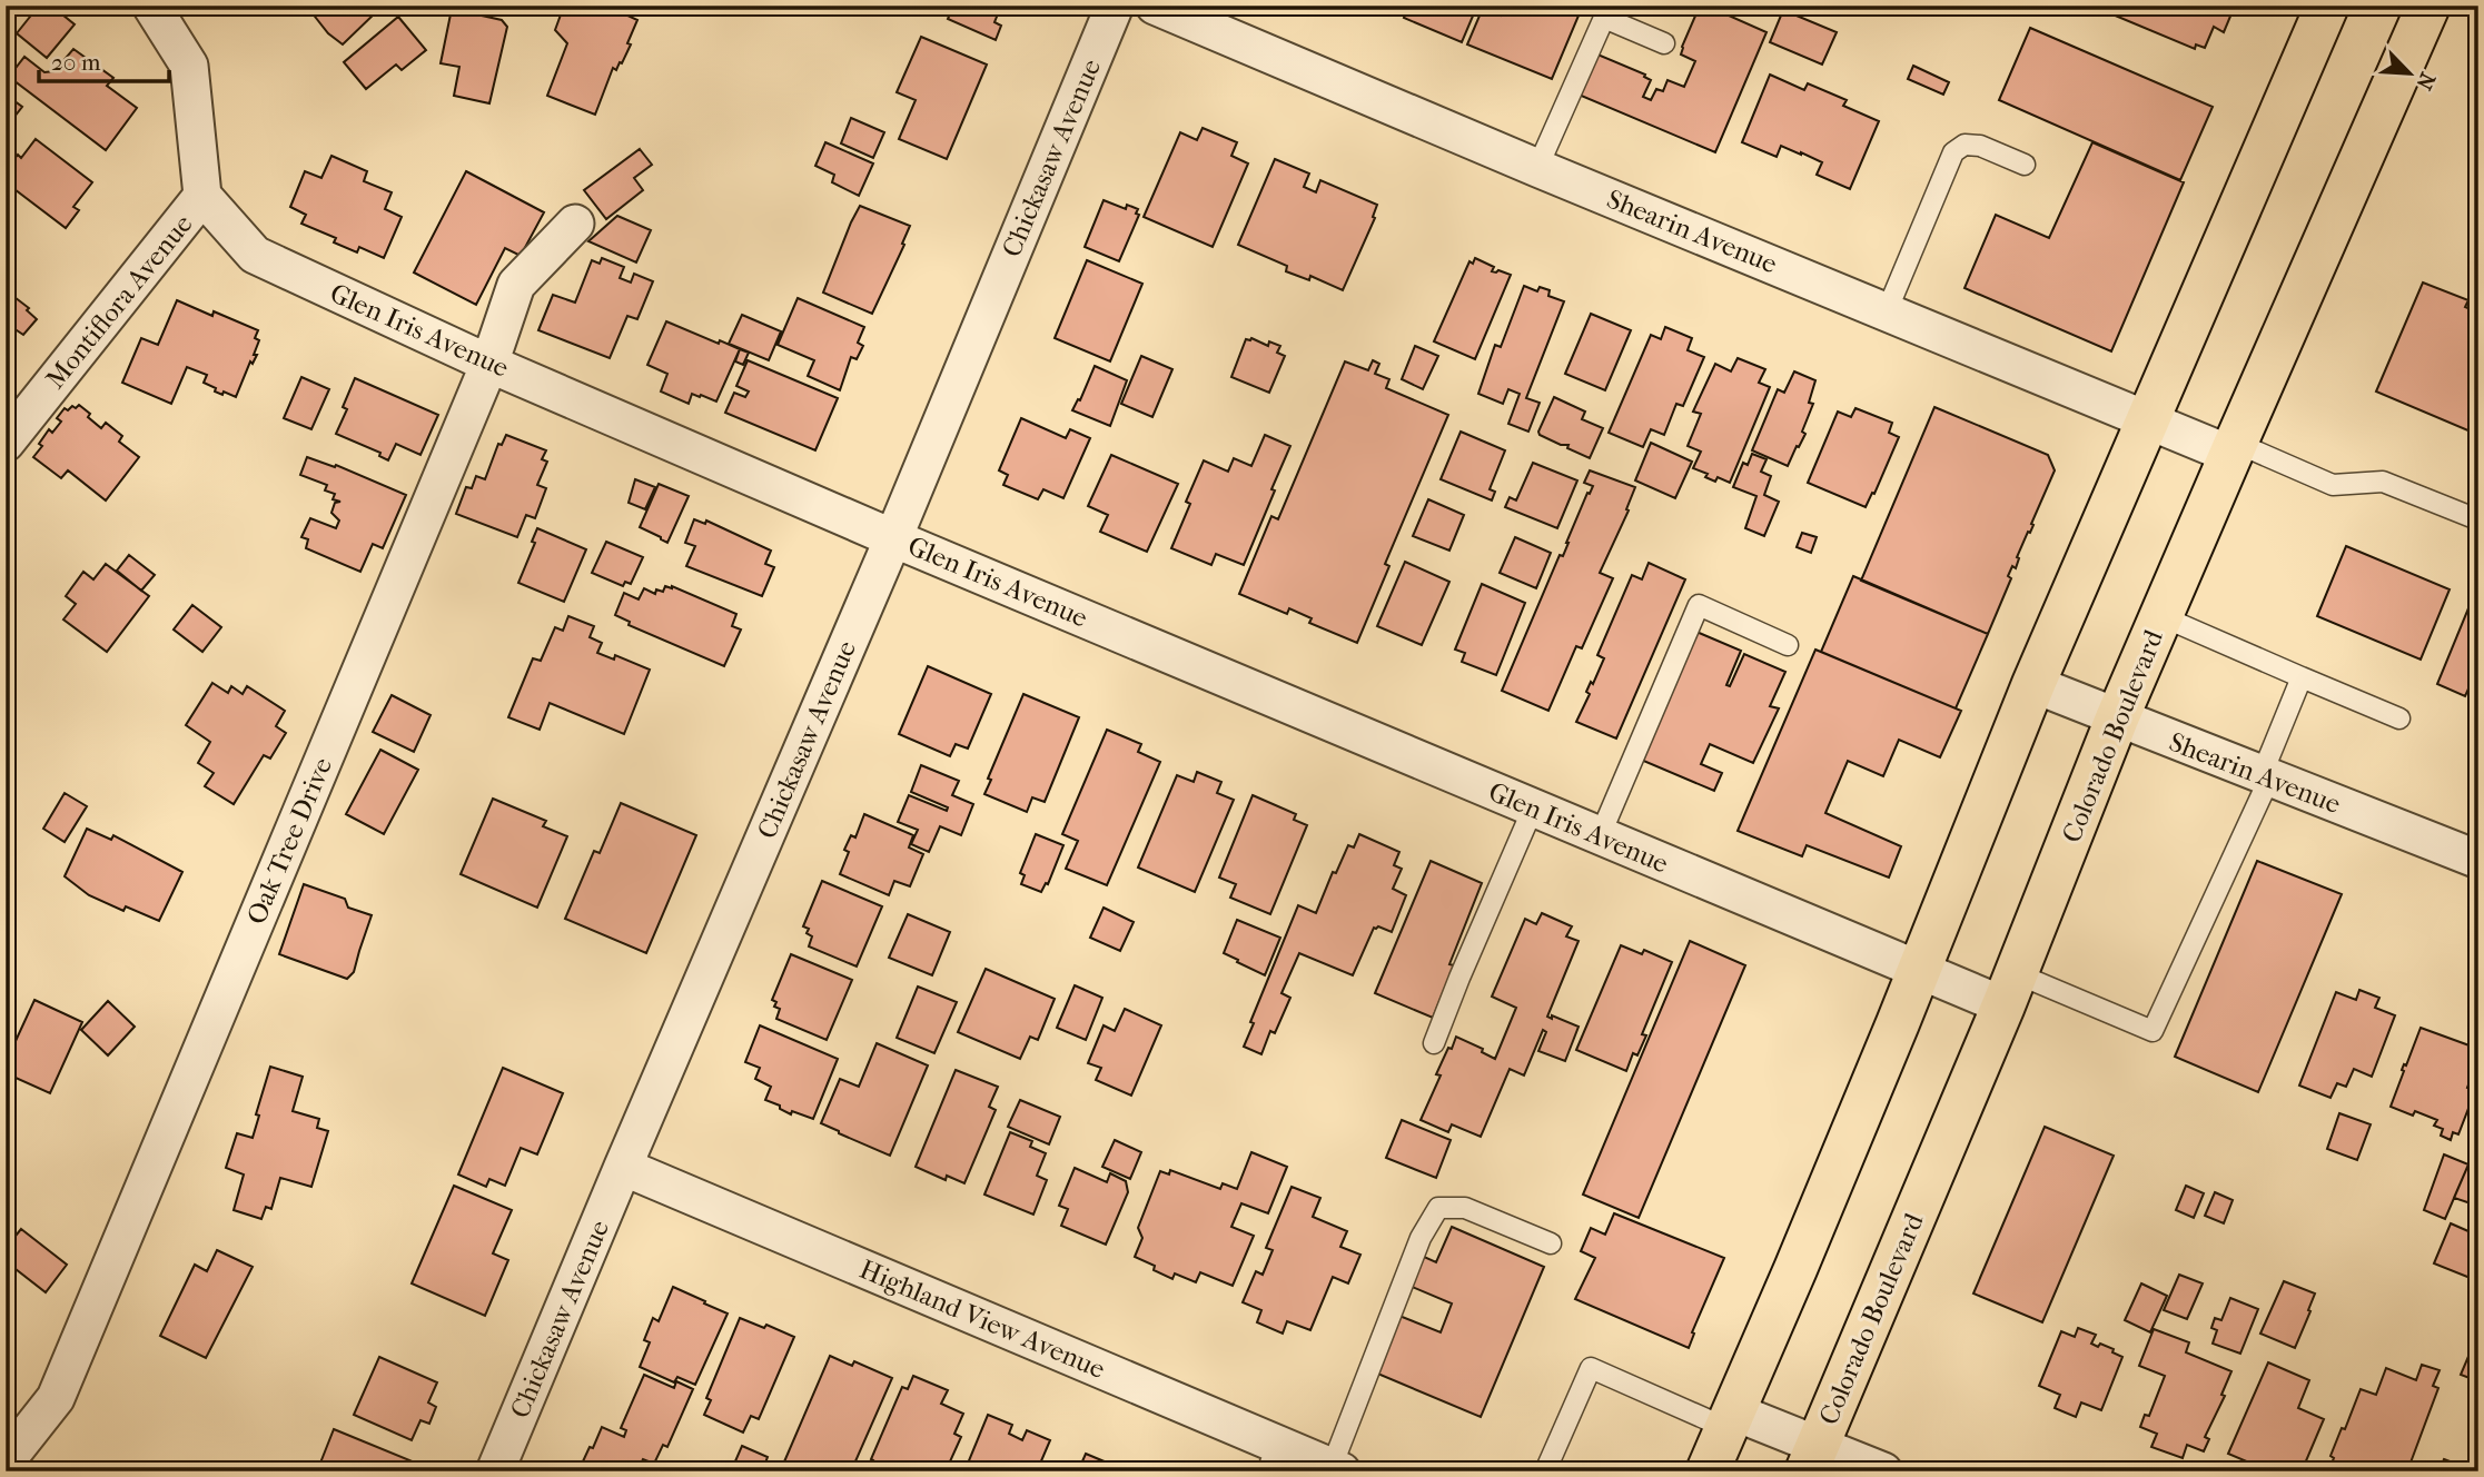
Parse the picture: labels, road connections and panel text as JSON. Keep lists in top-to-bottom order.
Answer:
{
  "streets": {
    "main road": ["Colorado Boulevard"],
    "street": [
      "Chickasaw Avenue",
      "Shearin Avenue",
      "Montiflora Avenue",
      "Glen Iris Avenue",
      "Oak Tree Drive",
      "Highland View Avenue"
    ]
  },
  "crossings": [
    ["Chickasaw Avenue", "Glen Iris Avenue"],
    ["Chickasaw Avenue", "Highland View Avenue"],
    ["Shearin Avenue", "Colorado Boulevard"],
    ["Montiflora Avenue", "Glen Iris Avenue"],
    ["Glen Iris Avenue", "Colorado Boulevard"],
    ["Glen Iris Avenue", "Oak Tree Drive"]
  ],
  "scale_bar": "20 m",
  "north": "bottom right"
}
